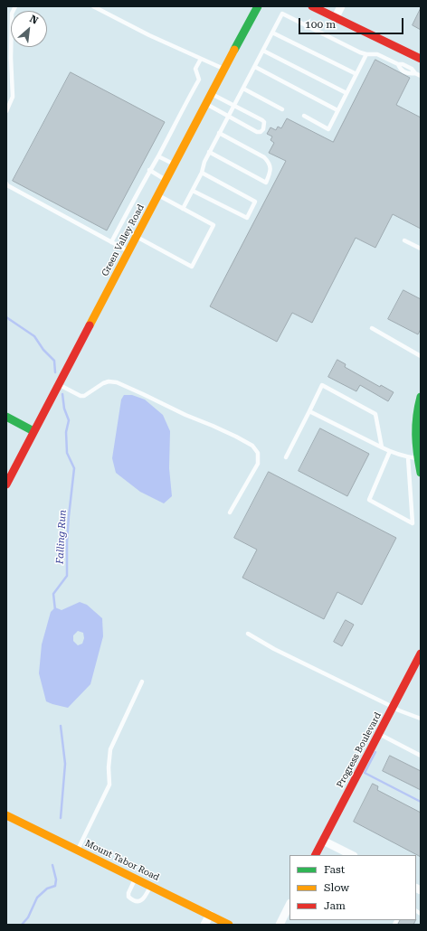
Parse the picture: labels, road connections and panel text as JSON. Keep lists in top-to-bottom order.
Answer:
{
  "streets": {
    "street": ["Green Valley Road", "Progress Boulevard", "Mount Tabor Road"]
  },
  "water": ["Falling Run"],
  "legend": ["Fast", "Slow", "Jam"],
  "scale_bar": "100 m",
  "north": "top right"
}
